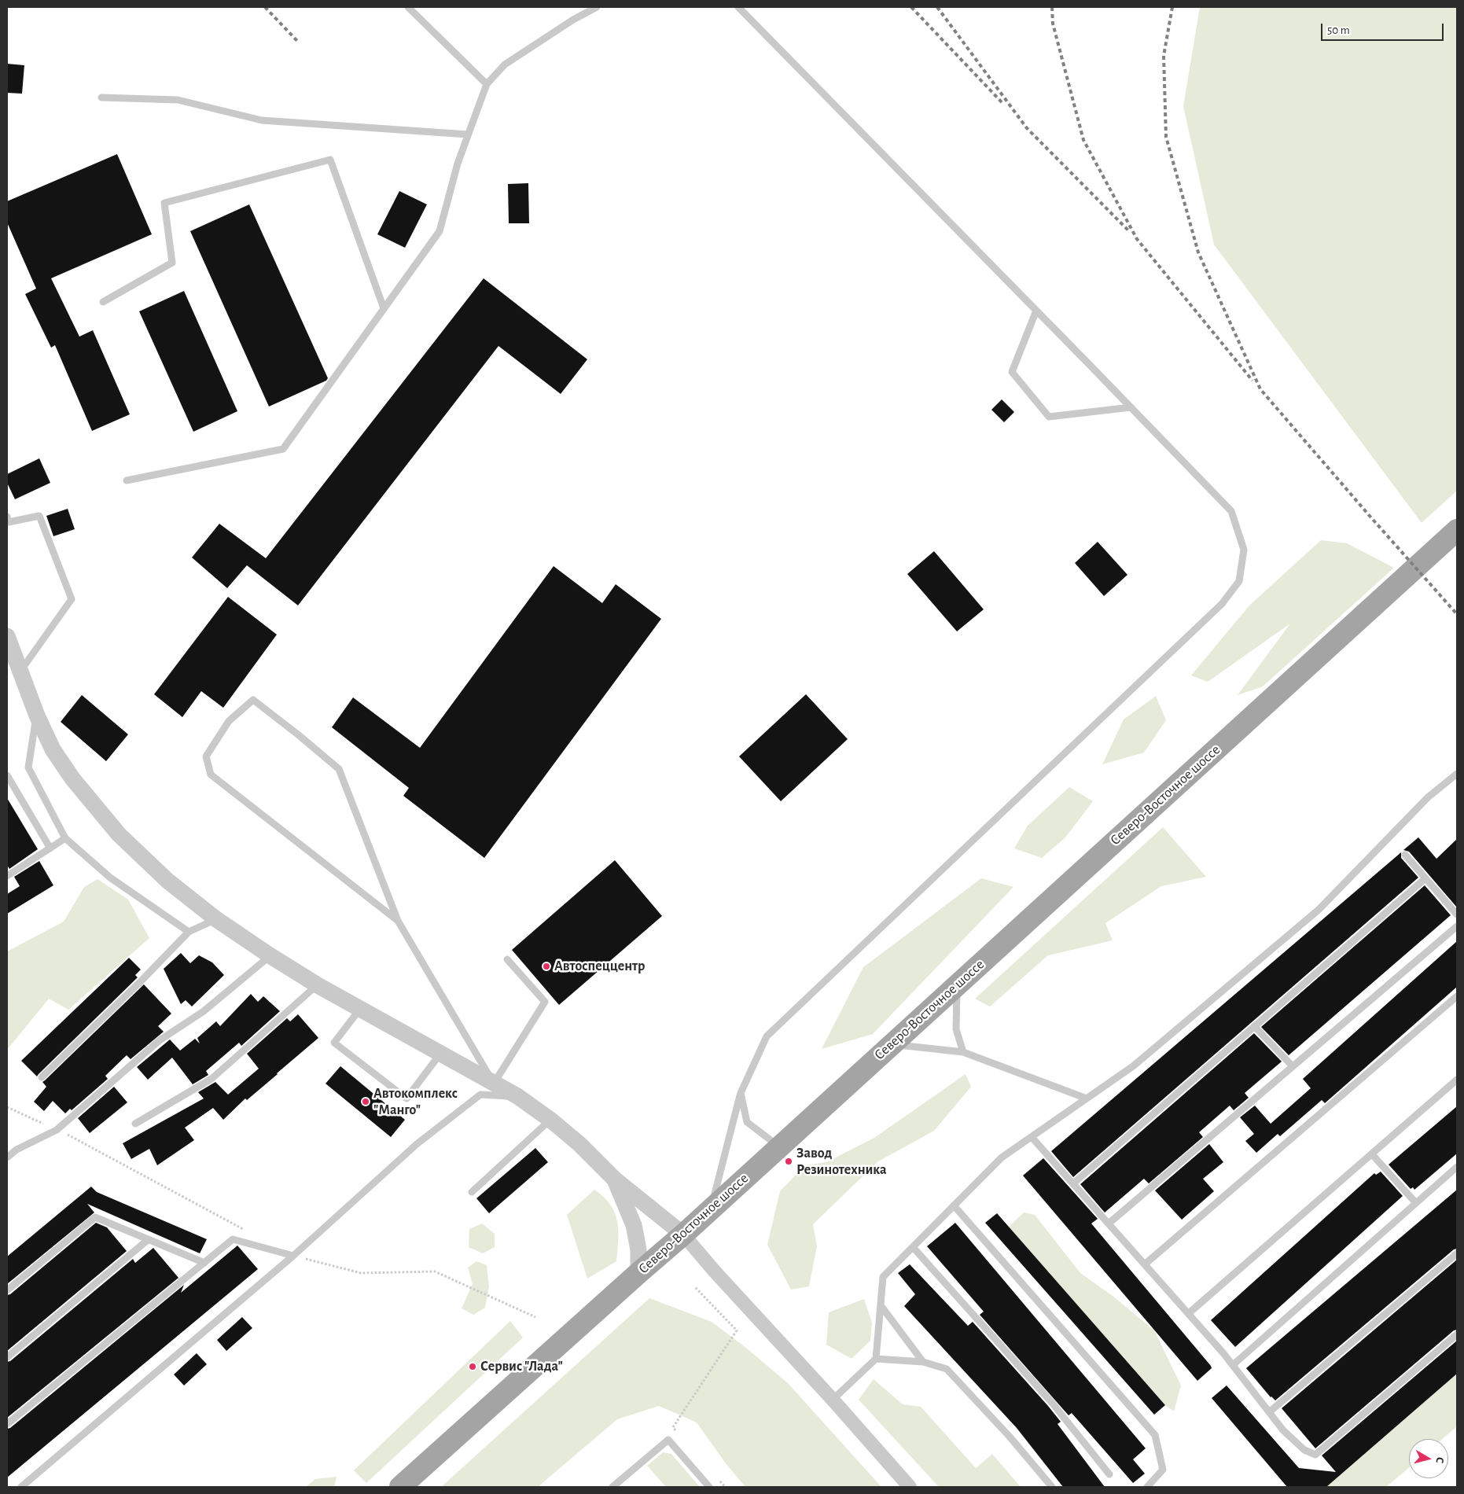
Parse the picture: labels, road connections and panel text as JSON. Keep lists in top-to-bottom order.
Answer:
{
  "streets": {
    "main road": ["Северо-Восточное шоссе"]
  },
  "places": [
    "Автоспеццентр",
    "Автокомплекс \"Манго\"",
    "Завод Резинотехника",
    "Сервис \"Лада\""
  ],
  "scale_bar": "50 m",
  "north": "right"
}
